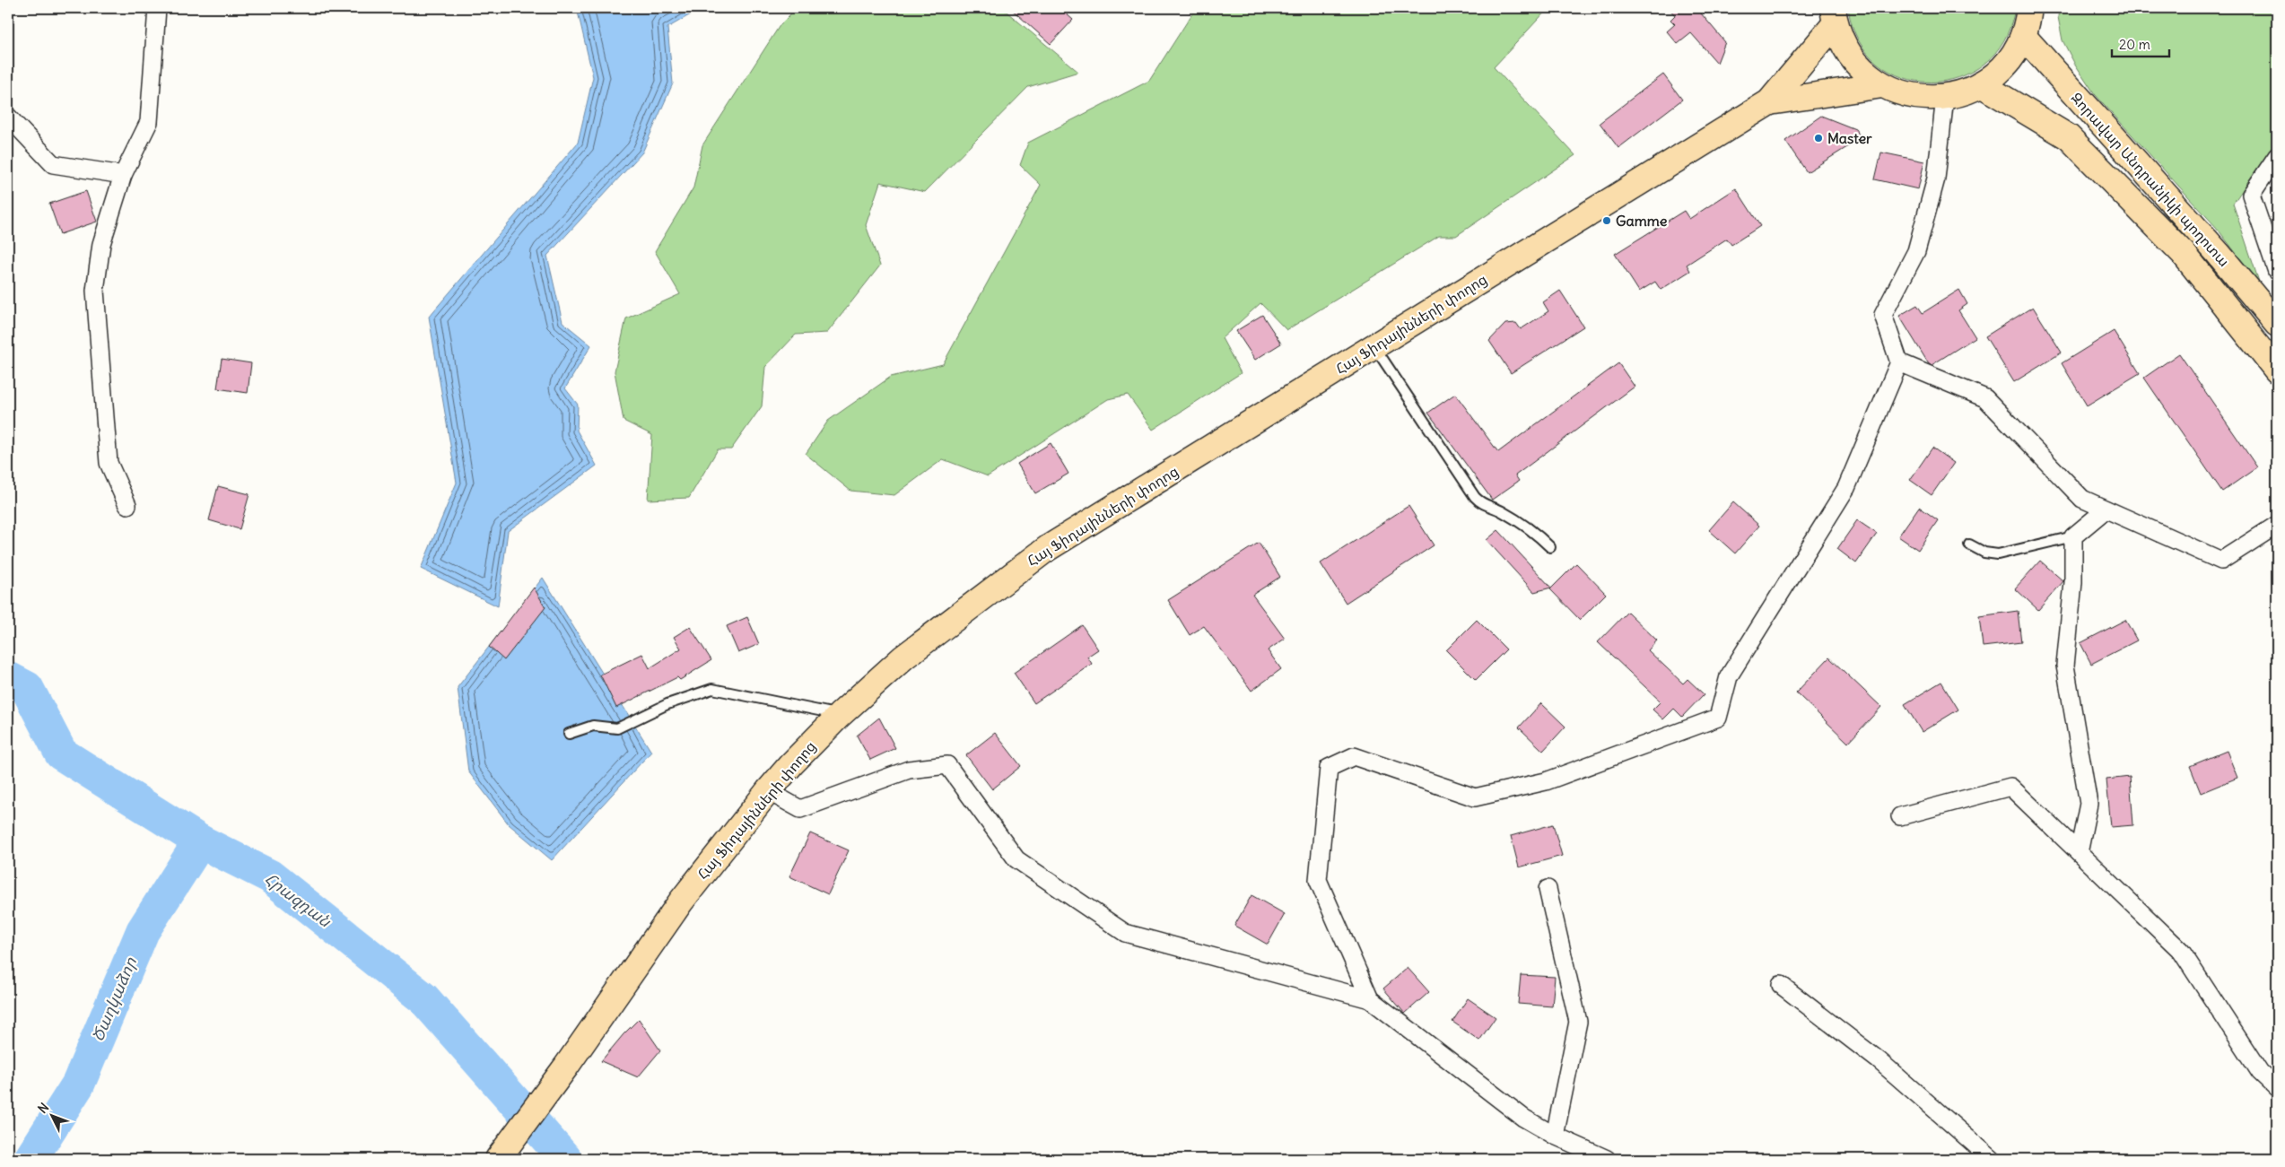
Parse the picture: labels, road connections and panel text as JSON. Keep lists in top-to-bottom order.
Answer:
{
  "streets": {
    "main road": ["Զորավար Անդրանիկի պողոտա", "Հայ Ֆիդայինների փողոց"]
  },
  "water": ["Հրազդան", "Ծաղկաձոր"],
  "places": ["Master", "Gamme"],
  "scale_bar": "20 m",
  "north": "top left"
}
